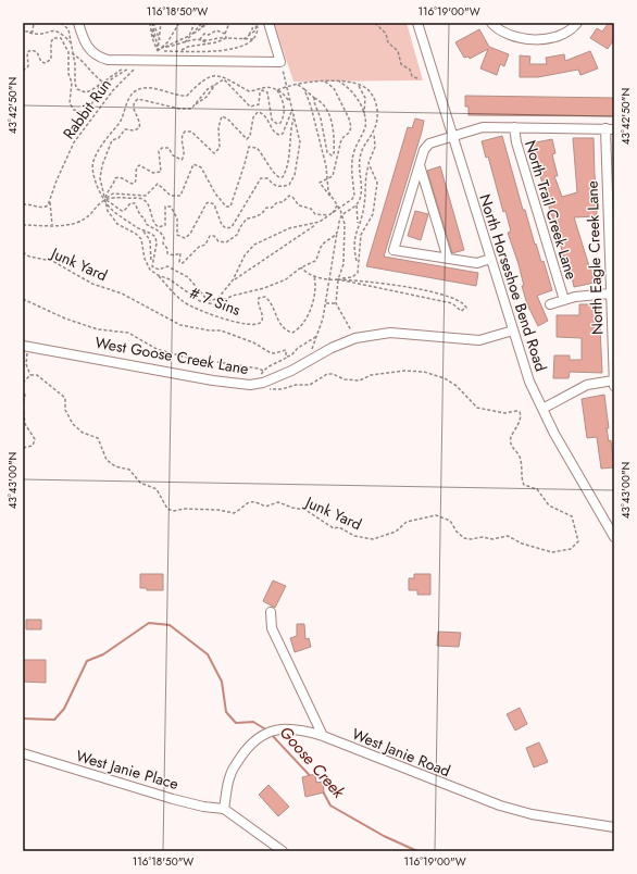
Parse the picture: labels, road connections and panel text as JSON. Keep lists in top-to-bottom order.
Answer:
{
  "streets": {
    "street": [
      "North Trail Creek Lane",
      "North Eagle Creek Lane",
      "North Horseshoe Bend Road",
      "West Goose Creek Lane",
      "West Janie Road",
      "West Janie Place"
    ],
    "path": ["Rabbit Run", "Junk Yard", "# 7 Sins"]
  },
  "crossings": [
    ["Junk Yard", "West Goose Creek Lane"],
    ["North Horseshoe Bend Road", "West Goose Creek Lane"],
    ["West Janie Road", "West Janie Place"]
  ],
  "water": ["Goose Creek"],
  "coordinates": [
    "116°18'50\"W",
    "116°19'00\"W",
    "43°42'50\"N",
    "43°43'00\"N"
  ]
}
